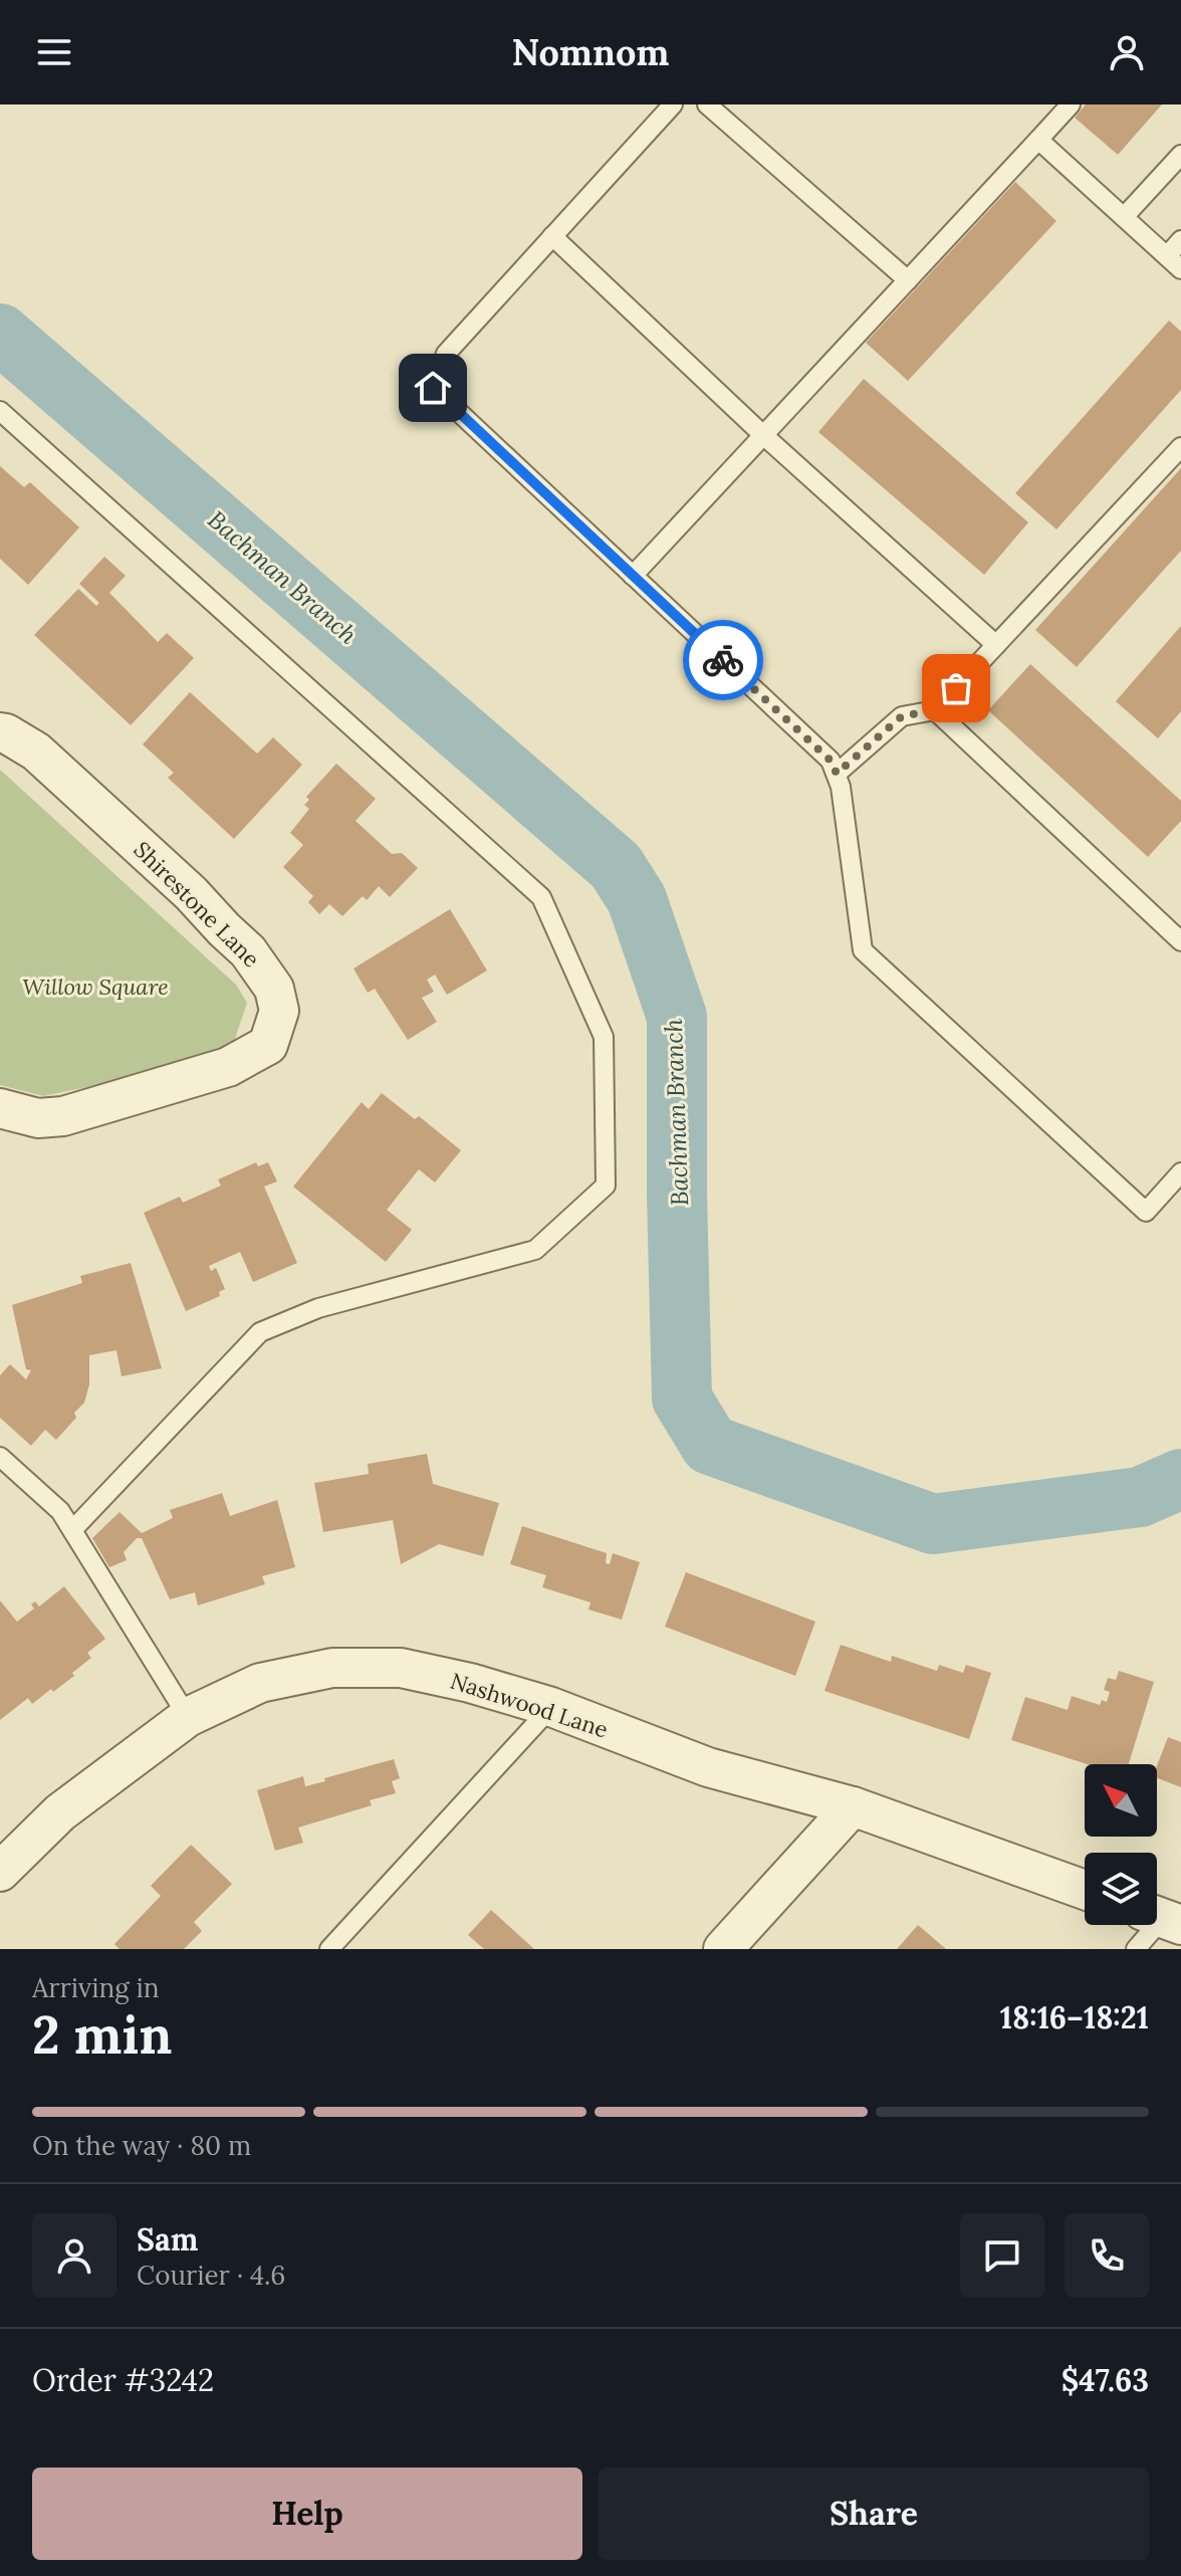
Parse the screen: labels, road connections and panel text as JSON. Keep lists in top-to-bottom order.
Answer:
{
  "streets": {
    "street": ["Shirestone Lane", "Nashwood Lane"]
  },
  "water": ["Bachman Branch"],
  "parks": ["Willow Square"],
  "north": "top left",
  "page": {
    "header": "Nomnom",
    "heading": ["2 min", "Arriving in", "18:16–18:21"],
    "panel": [
      "Sam",
      "Courier · 4.6",
      "Order #3242",
      "$47.63"
    ],
    "bar": "On the way · 80 m",
    "buttons": ["Help", "Share"]
  }
}
